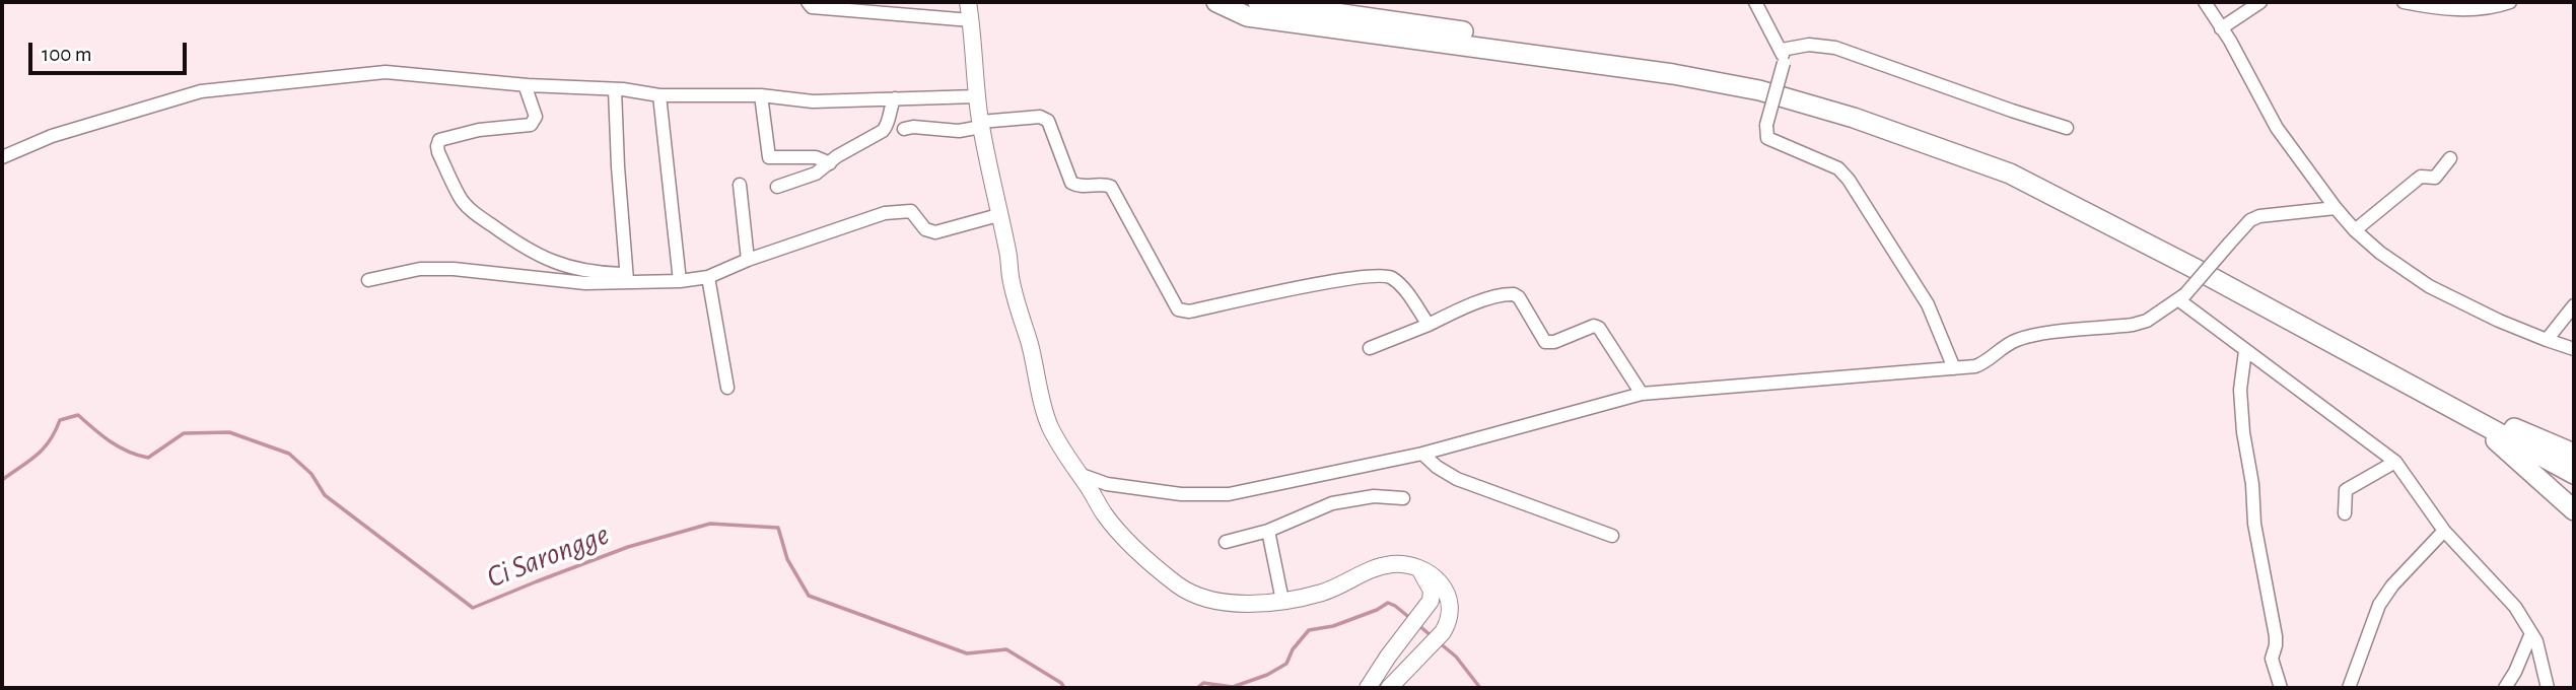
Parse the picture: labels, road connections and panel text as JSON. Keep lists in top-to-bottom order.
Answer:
{
  "water": ["Ci Sarongge"],
  "scale_bar": "100 m"
}
